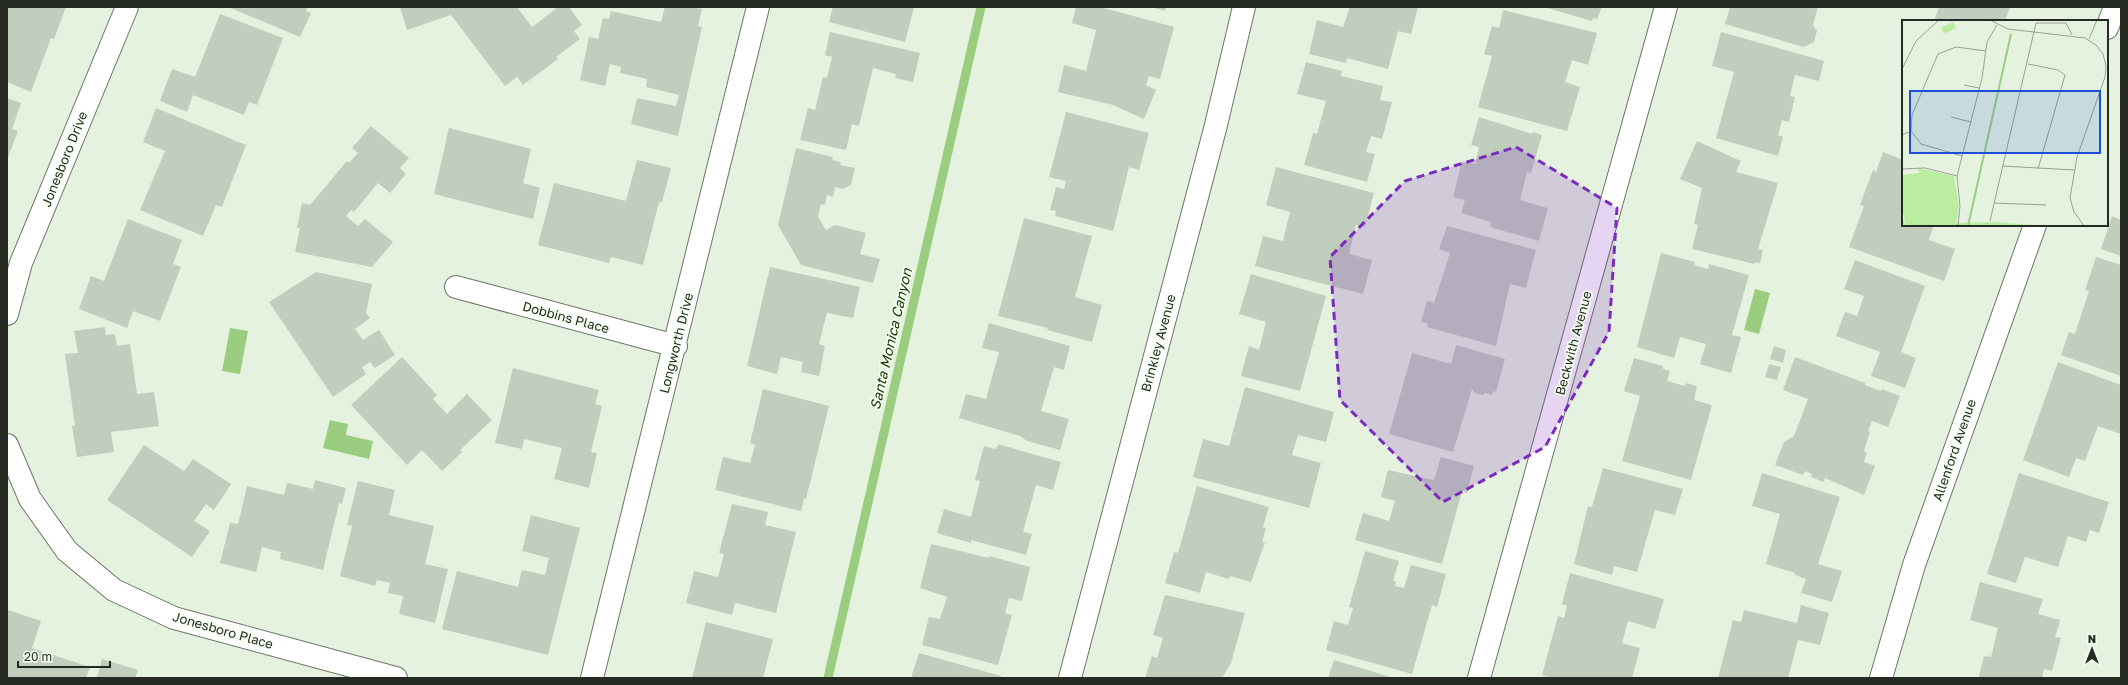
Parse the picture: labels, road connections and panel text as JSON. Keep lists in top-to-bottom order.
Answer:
{
  "streets": {
    "street": [
      "Jonesboro Drive",
      "Dobbins Place",
      "Longworth Drive",
      "Brinkley Avenue",
      "Beckwith Avenue",
      "Allenford Avenue",
      "Jonesboro Place"
    ]
  },
  "crossings": [
    ["Dobbins Place", "Longworth Drive"]
  ],
  "water": ["Santa Monica Canyon"],
  "scale_bar": "20 m",
  "north": "top"
}
